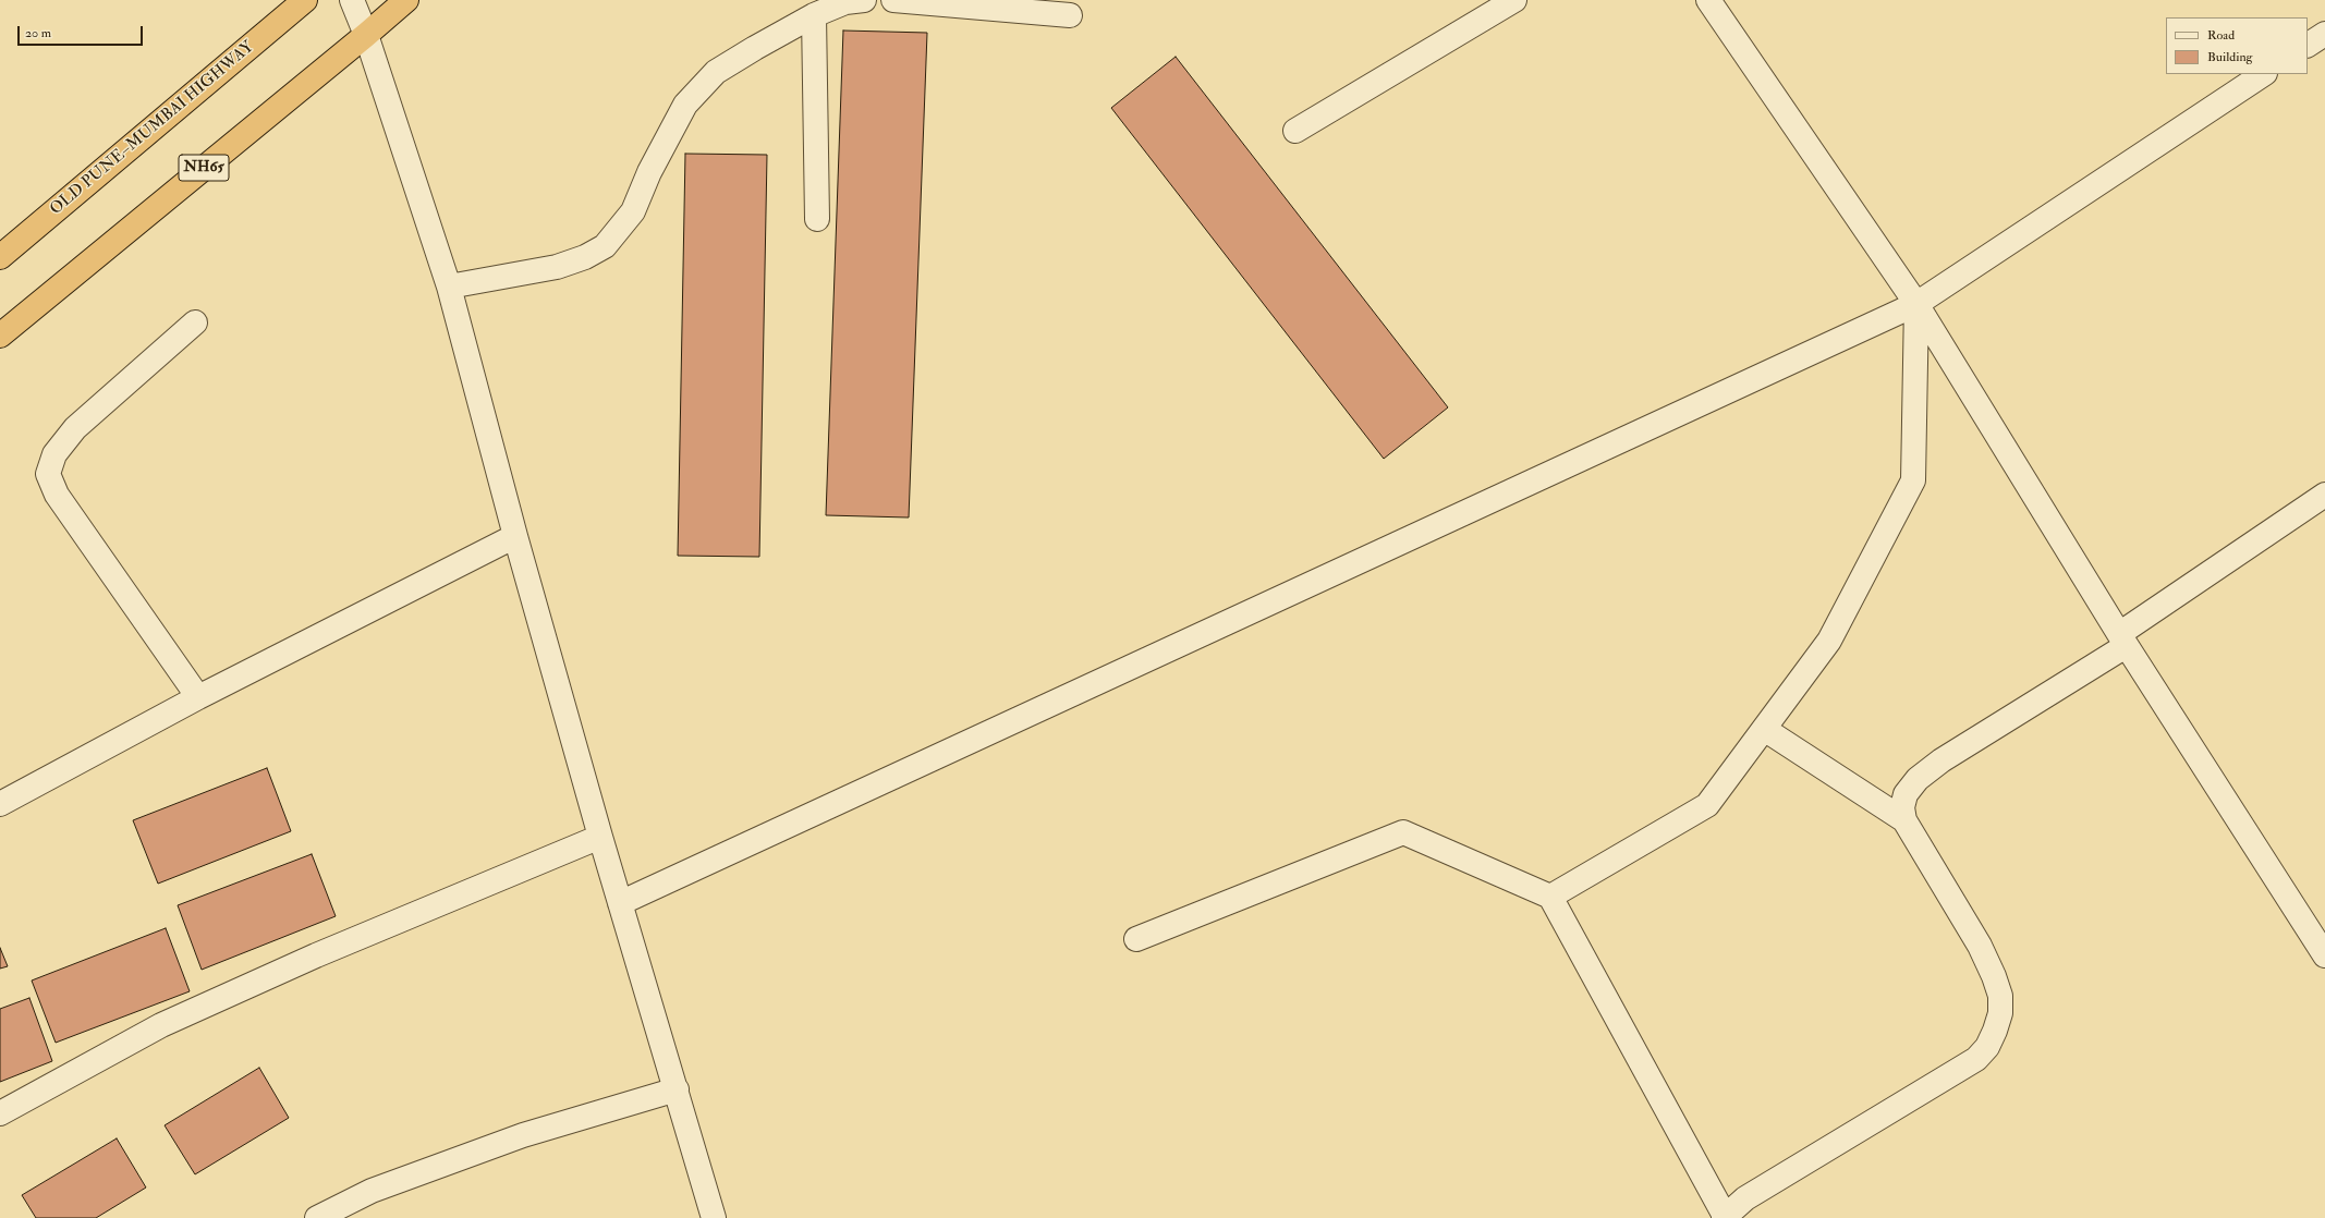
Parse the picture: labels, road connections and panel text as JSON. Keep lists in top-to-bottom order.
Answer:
{
  "streets": {
    "highway": ["OLD PUNE–MUMBAI HIGHWAY", "NH65"]
  },
  "legend": ["Road", "Building"],
  "scale_bar": "20 m"
}
